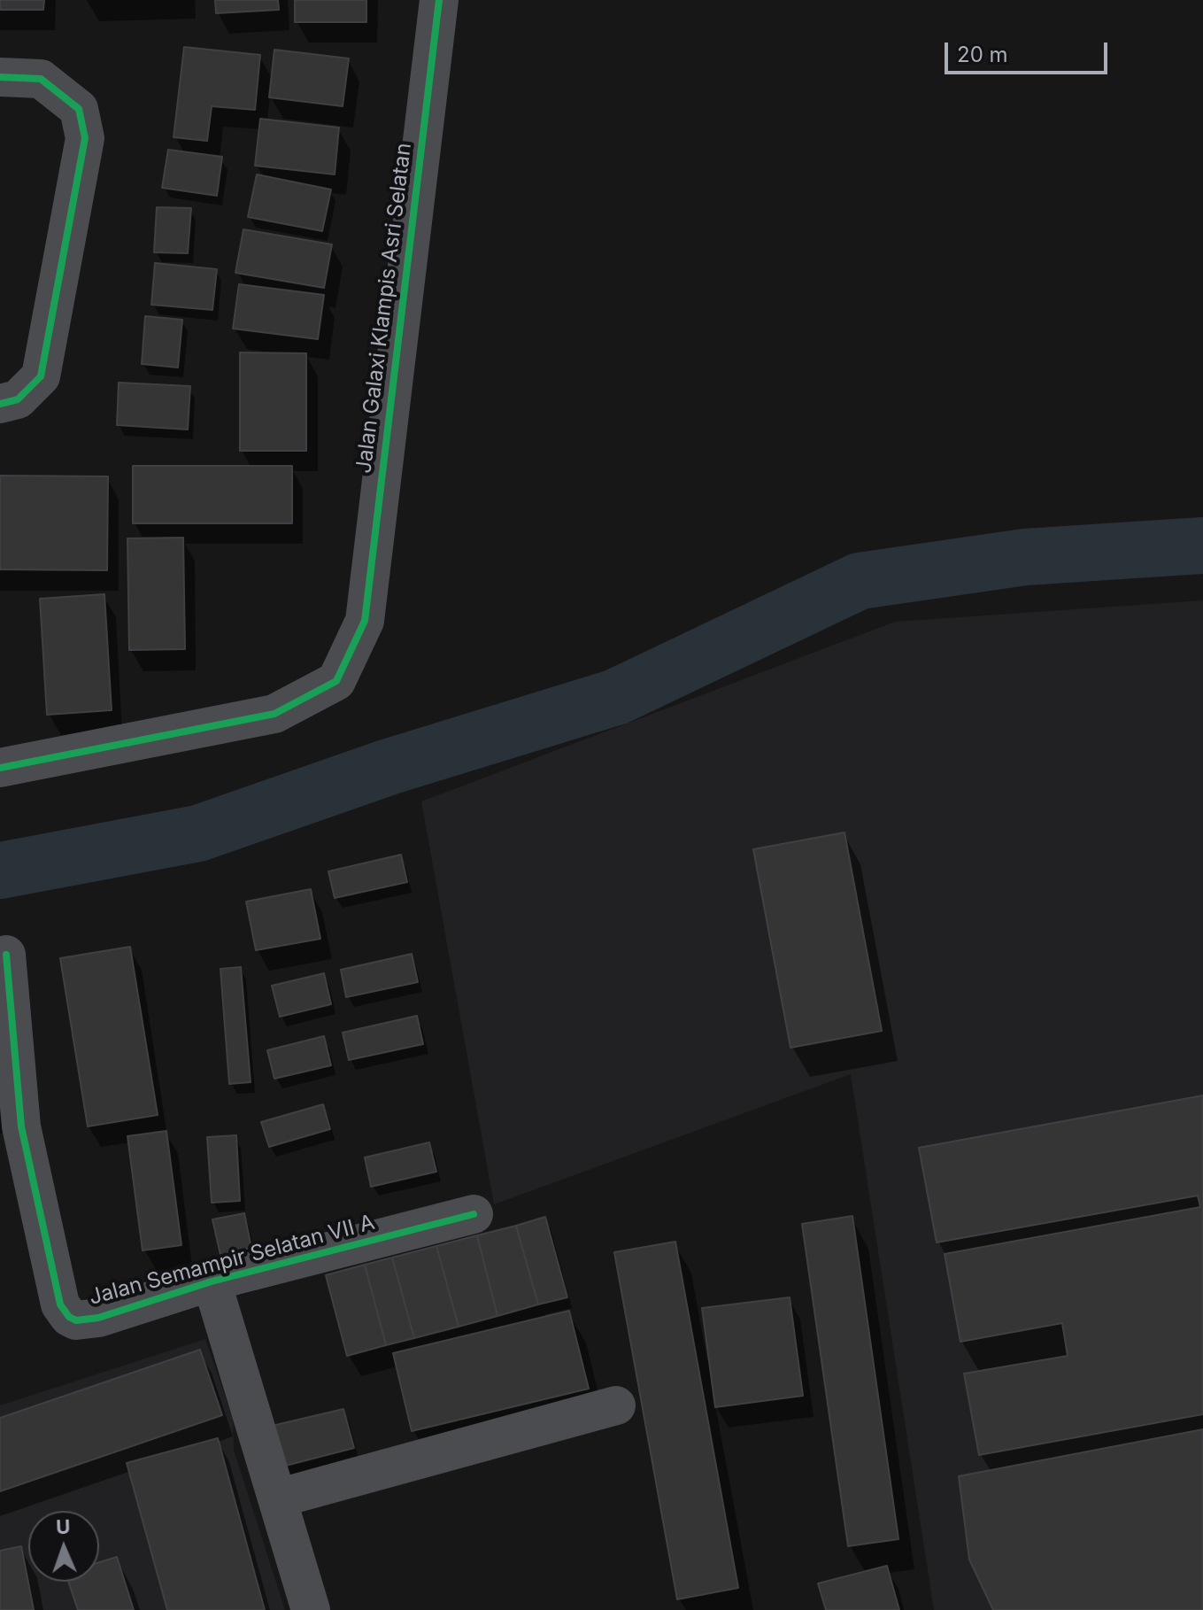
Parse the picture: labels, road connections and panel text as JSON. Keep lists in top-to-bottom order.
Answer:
{
  "streets": {
    "street": ["Jalan Galaxi Klampis Asri Selatan", "Jalan Semampir Selatan VII A"]
  },
  "scale_bar": "20 m",
  "north": "top"
}
